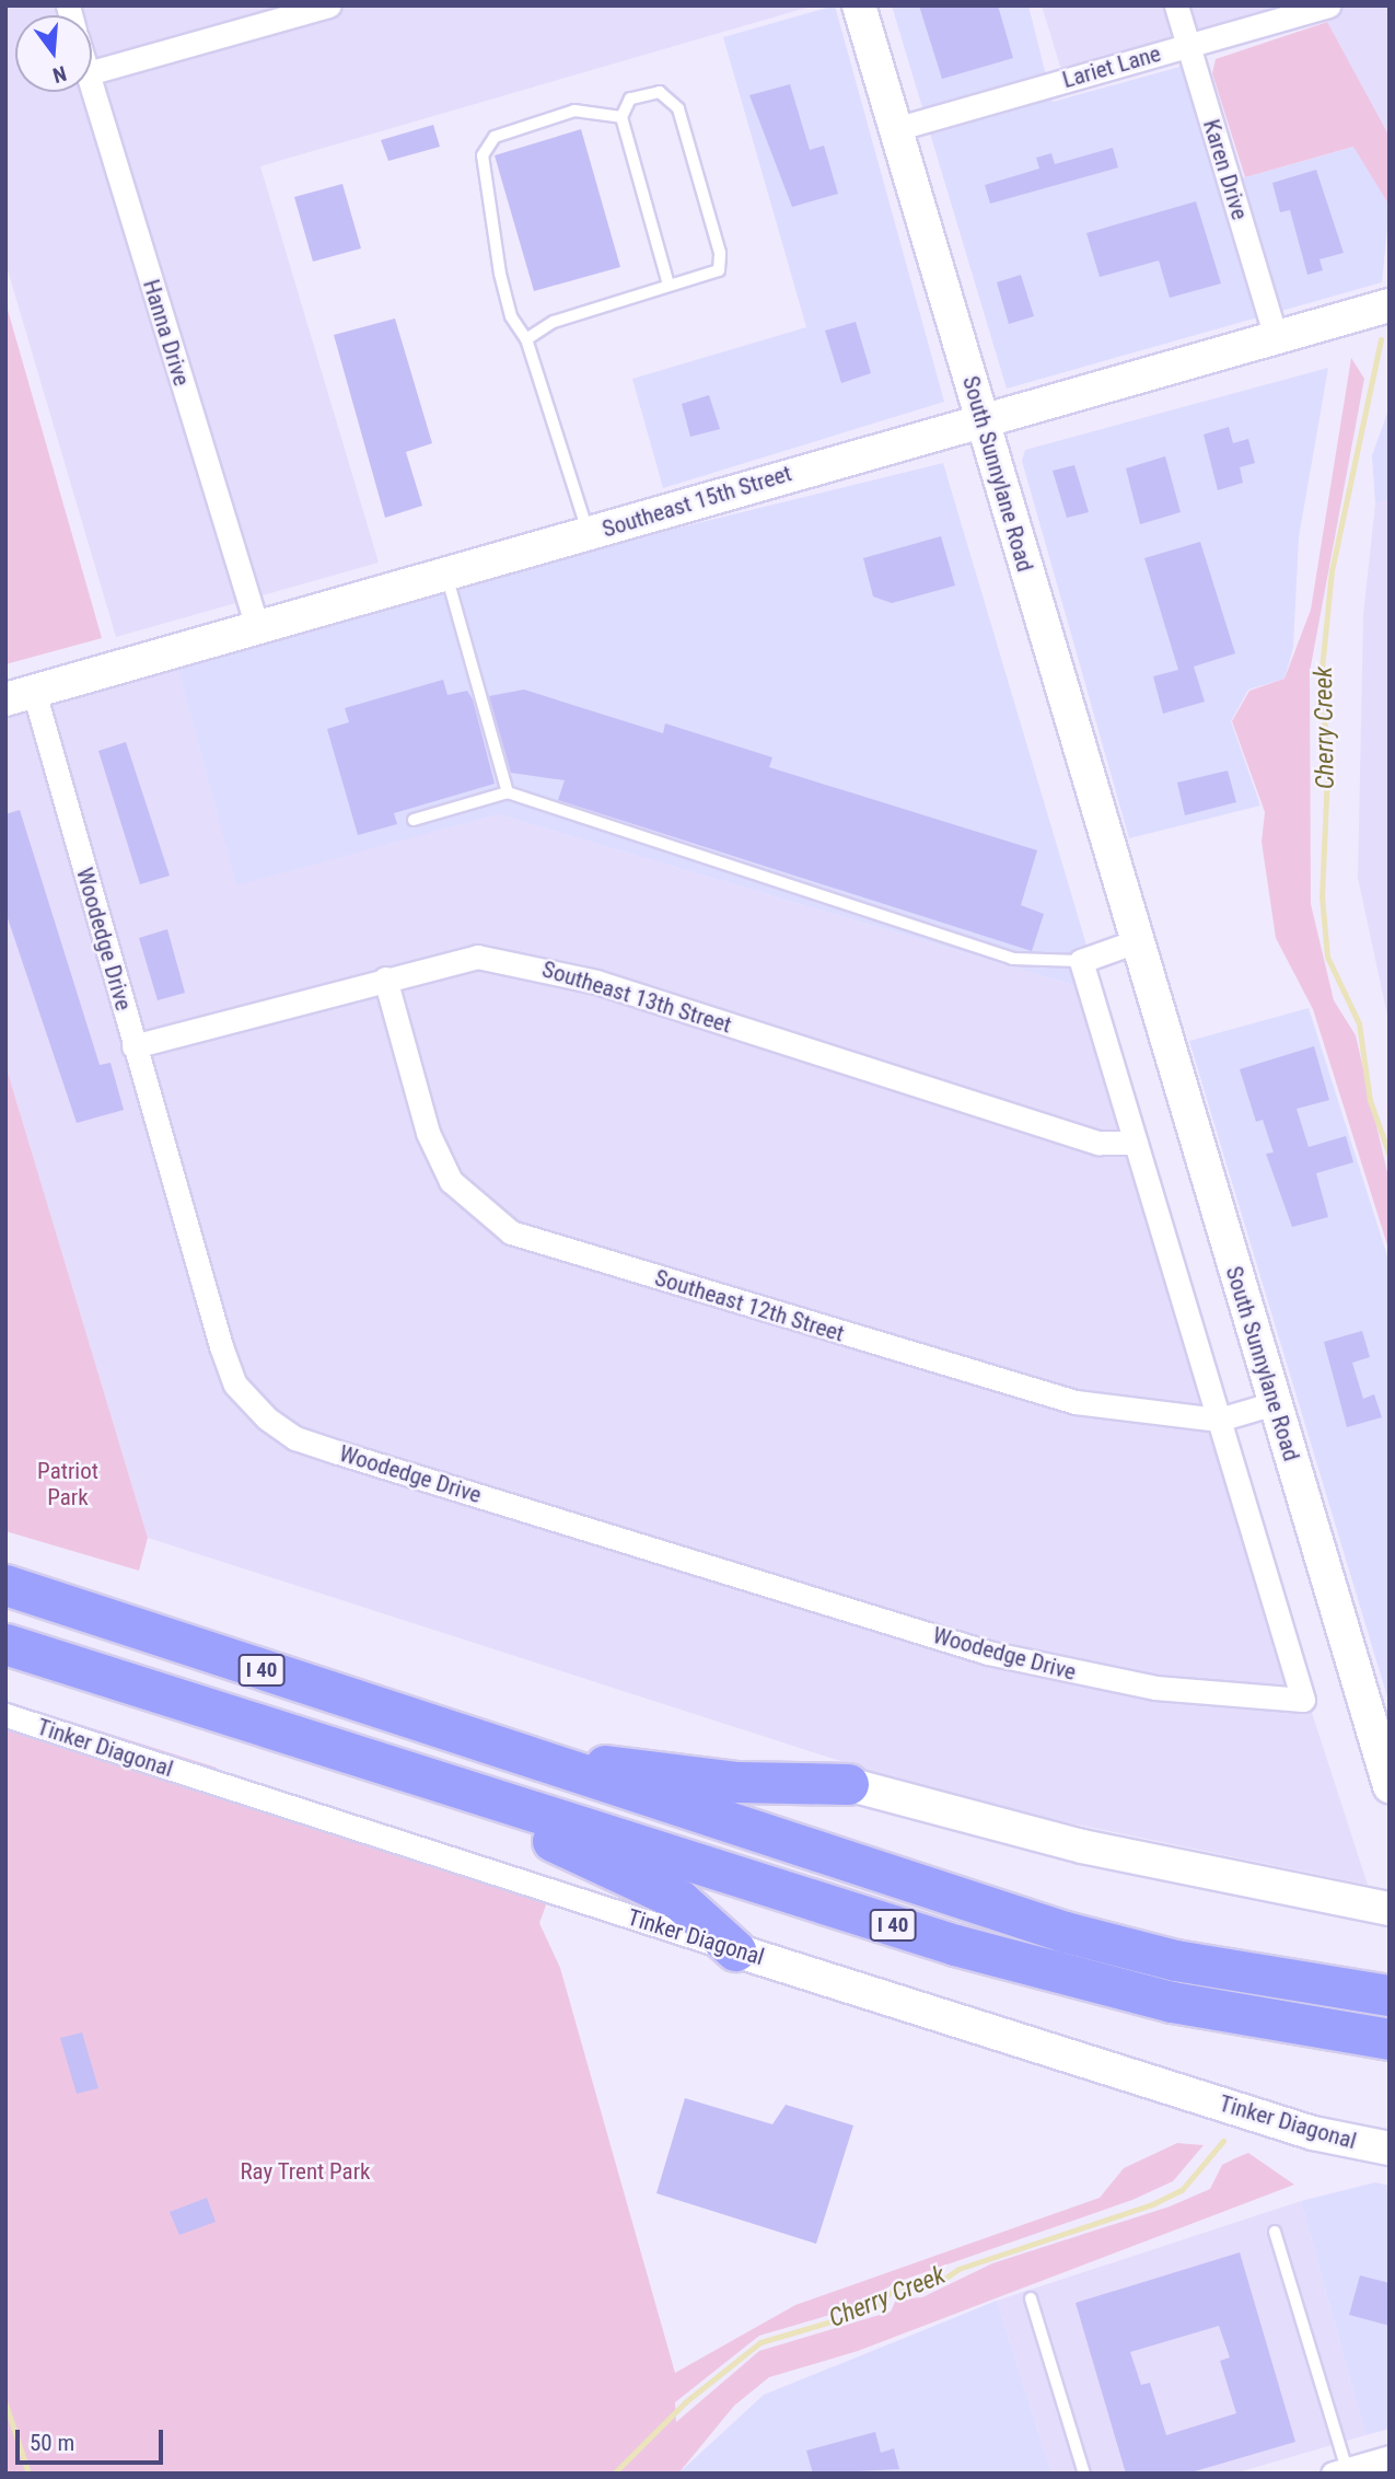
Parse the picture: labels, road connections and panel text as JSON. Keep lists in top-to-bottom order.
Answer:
{
  "streets": {
    "highway": ["I 40"],
    "main road": ["South Sunnylane Road", "Southeast 15th Street", "Tinker Diagonal"],
    "street": [
      "Lariet Lane",
      "Karen Drive",
      "Hanna Drive",
      "Woodedge Drive",
      "Southeast 13th Street",
      "Southeast 12th Street"
    ]
  },
  "crossings": [
    ["Lariet Lane", "Karen Drive"],
    ["Lariet Lane", "South Sunnylane Road"],
    ["Karen Drive", "Southeast 15th Street"],
    ["Hanna Drive", "Southeast 15th Street"],
    ["South Sunnylane Road", "Southeast 15th Street"],
    ["South Sunnylane Road", "Southeast 12th Street"],
    ["Southeast 15th Street", "Woodedge Drive"],
    ["Woodedge Drive", "Southeast 13th Street"],
    ["Woodedge Drive", "Southeast 12th Street"],
    ["Southeast 13th Street", "Southeast 12th Street"]
  ],
  "water": ["Cherry Creek"],
  "parks": ["Patriot Park", "Ray Trent Park"],
  "scale_bar": "50 m",
  "north": "bottom"
}
